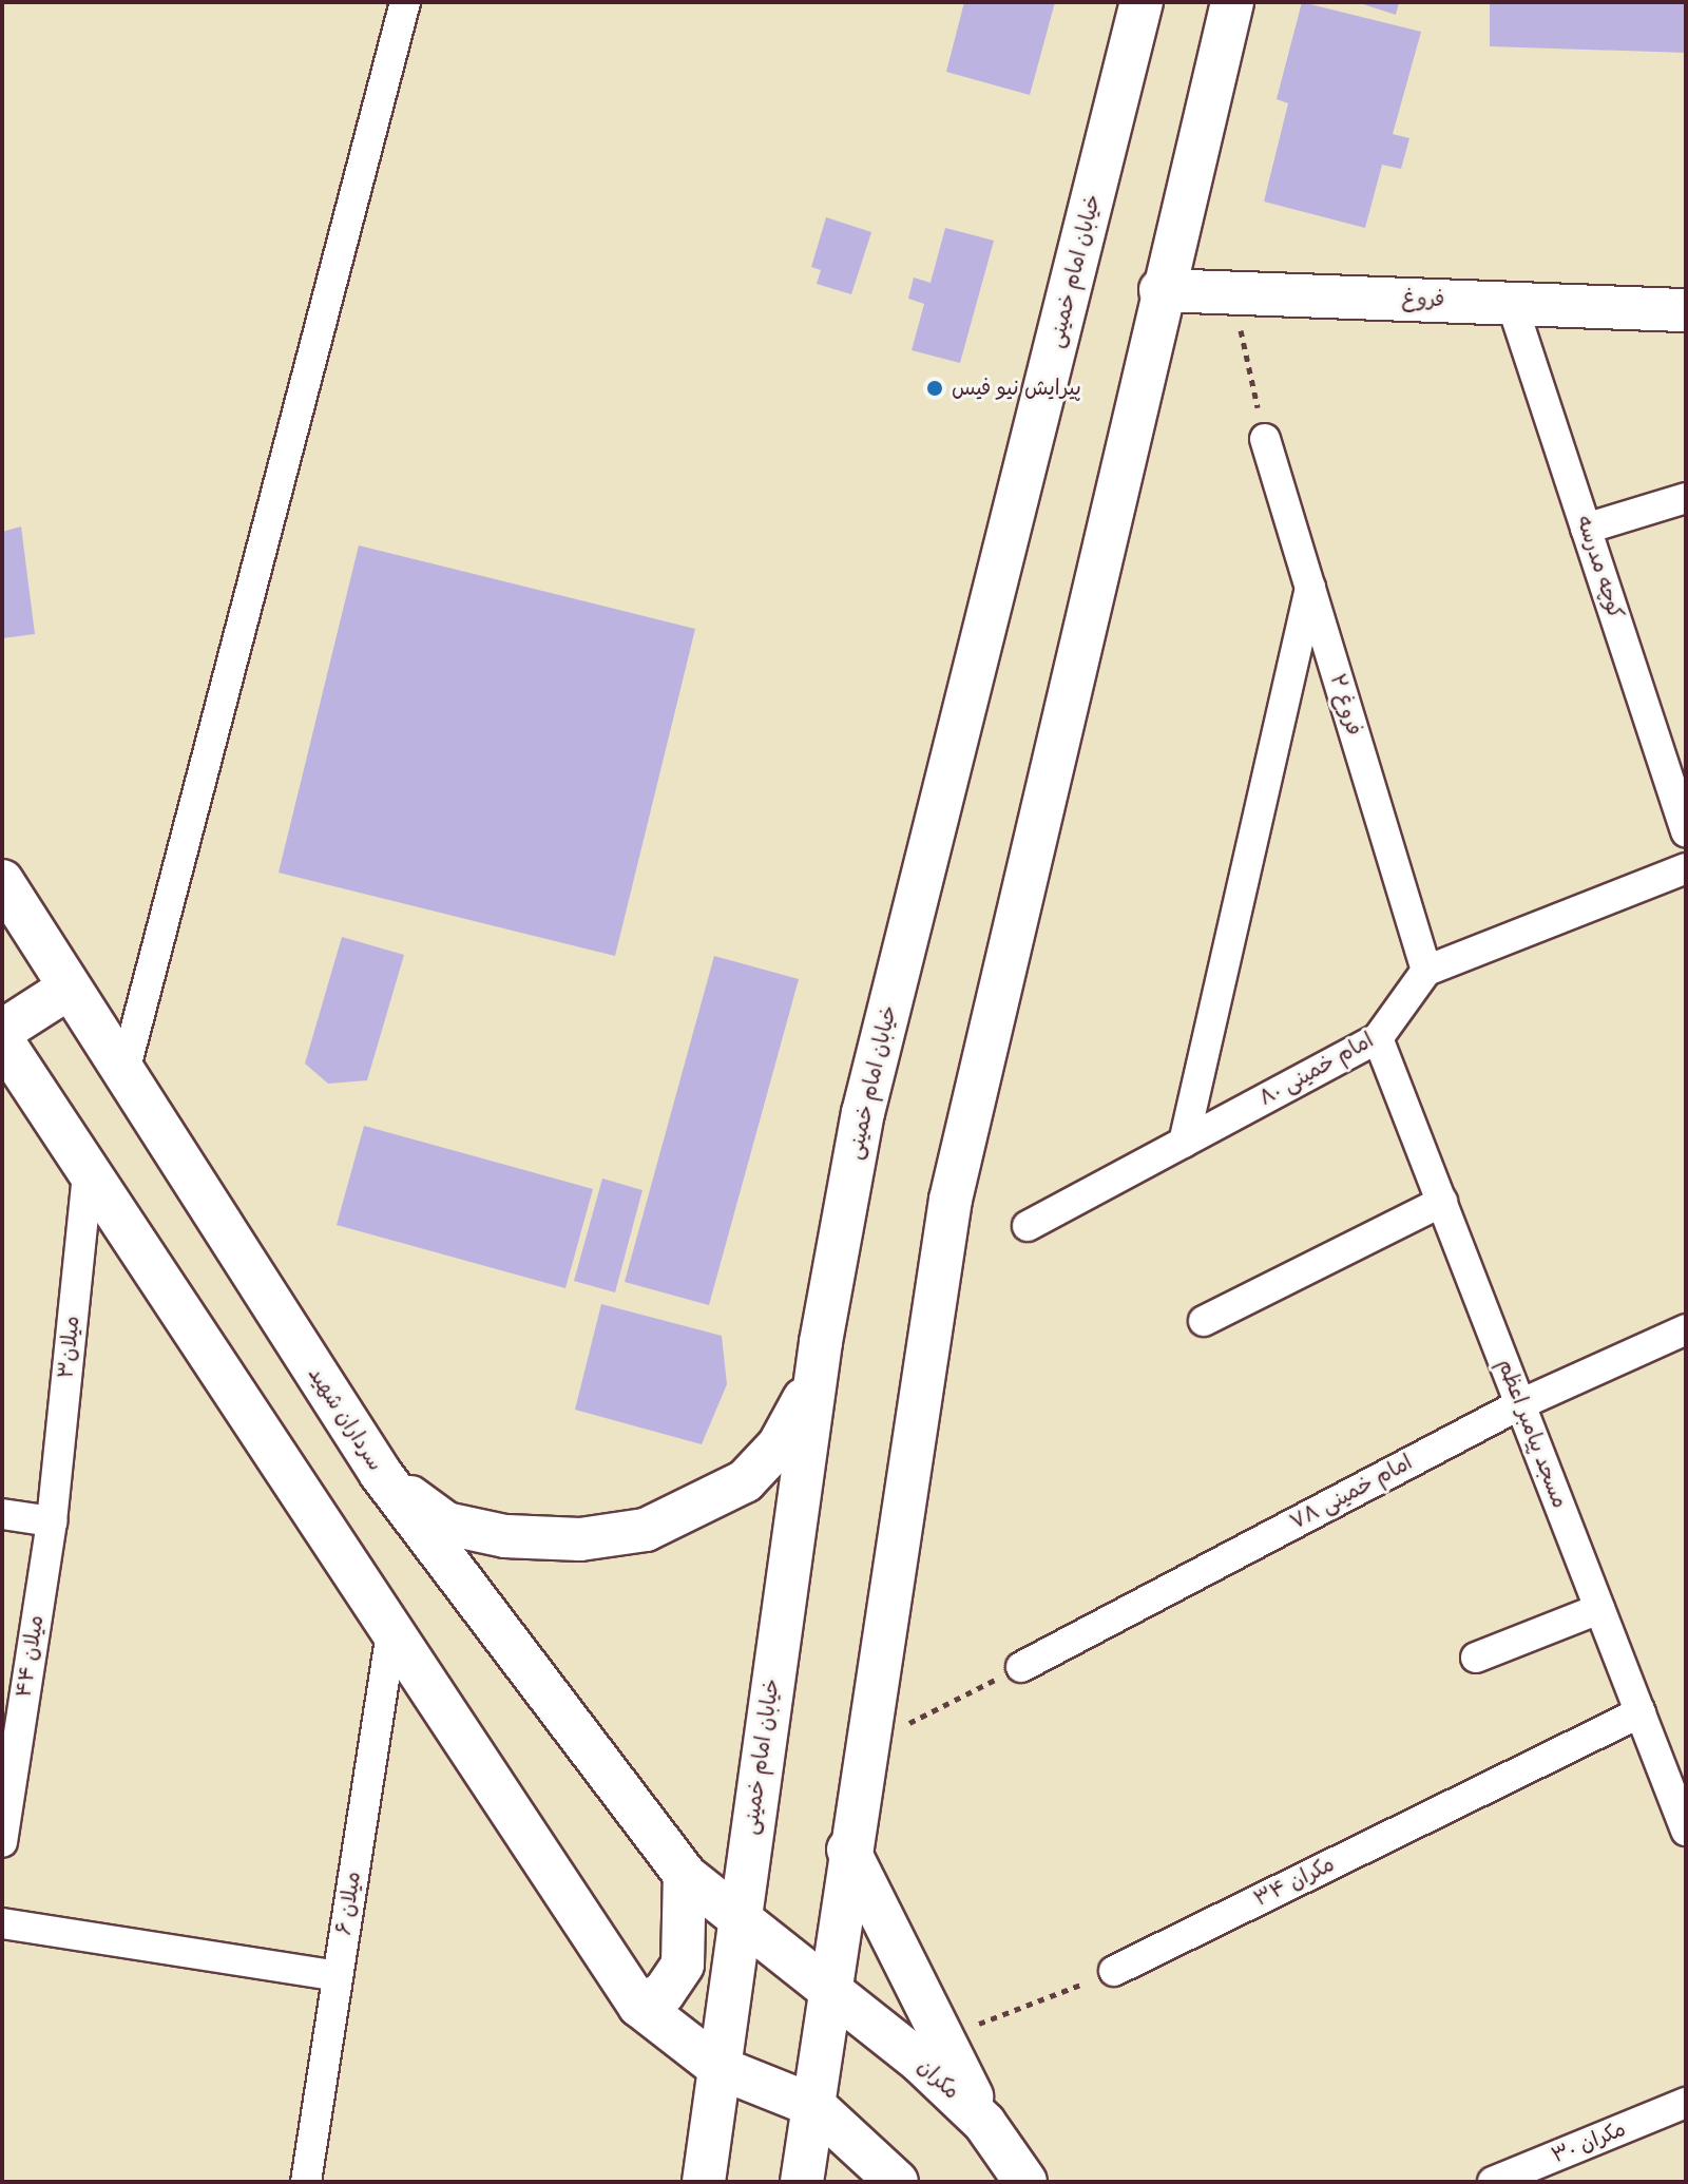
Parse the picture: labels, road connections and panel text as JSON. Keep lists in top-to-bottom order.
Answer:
{
  "streets": {
    "street": [
      "خیابان امام خمینی",
      "فروغ",
      "کوچه مدرسه",
      "فروغ ۲",
      "امام خمینی ۸۰",
      "میلان۳",
      "سرداران شهید",
      "مسجد پیامبر اعظم",
      "امام خمینی ۷۸",
      "میلان ۴۴",
      "مکران ۳۴",
      "میلان ۶",
      "مکران",
      "مکران ۳۰"
    ]
  },
  "crossings": [
    ["خیابان امام خمینی", "سرداران شهید"],
    ["خیابان امام خمینی", "مکران"],
    ["فروغ", "کوچه مدرسه"],
    ["فروغ ۲", "امام خمینی ۸۰"],
    ["امام خمینی ۸۰", "مسجد پیامبر اعظم"],
    ["میلان۳", "میلان ۴۴"],
    ["سرداران شهید", "مکران"],
    ["مسجد پیامبر اعظم", "امام خمینی ۷۸"],
    ["مسجد پیامبر اعظم", "مکران ۳۴"]
  ],
  "places": ["پیرایش نیو فیس"]
}
